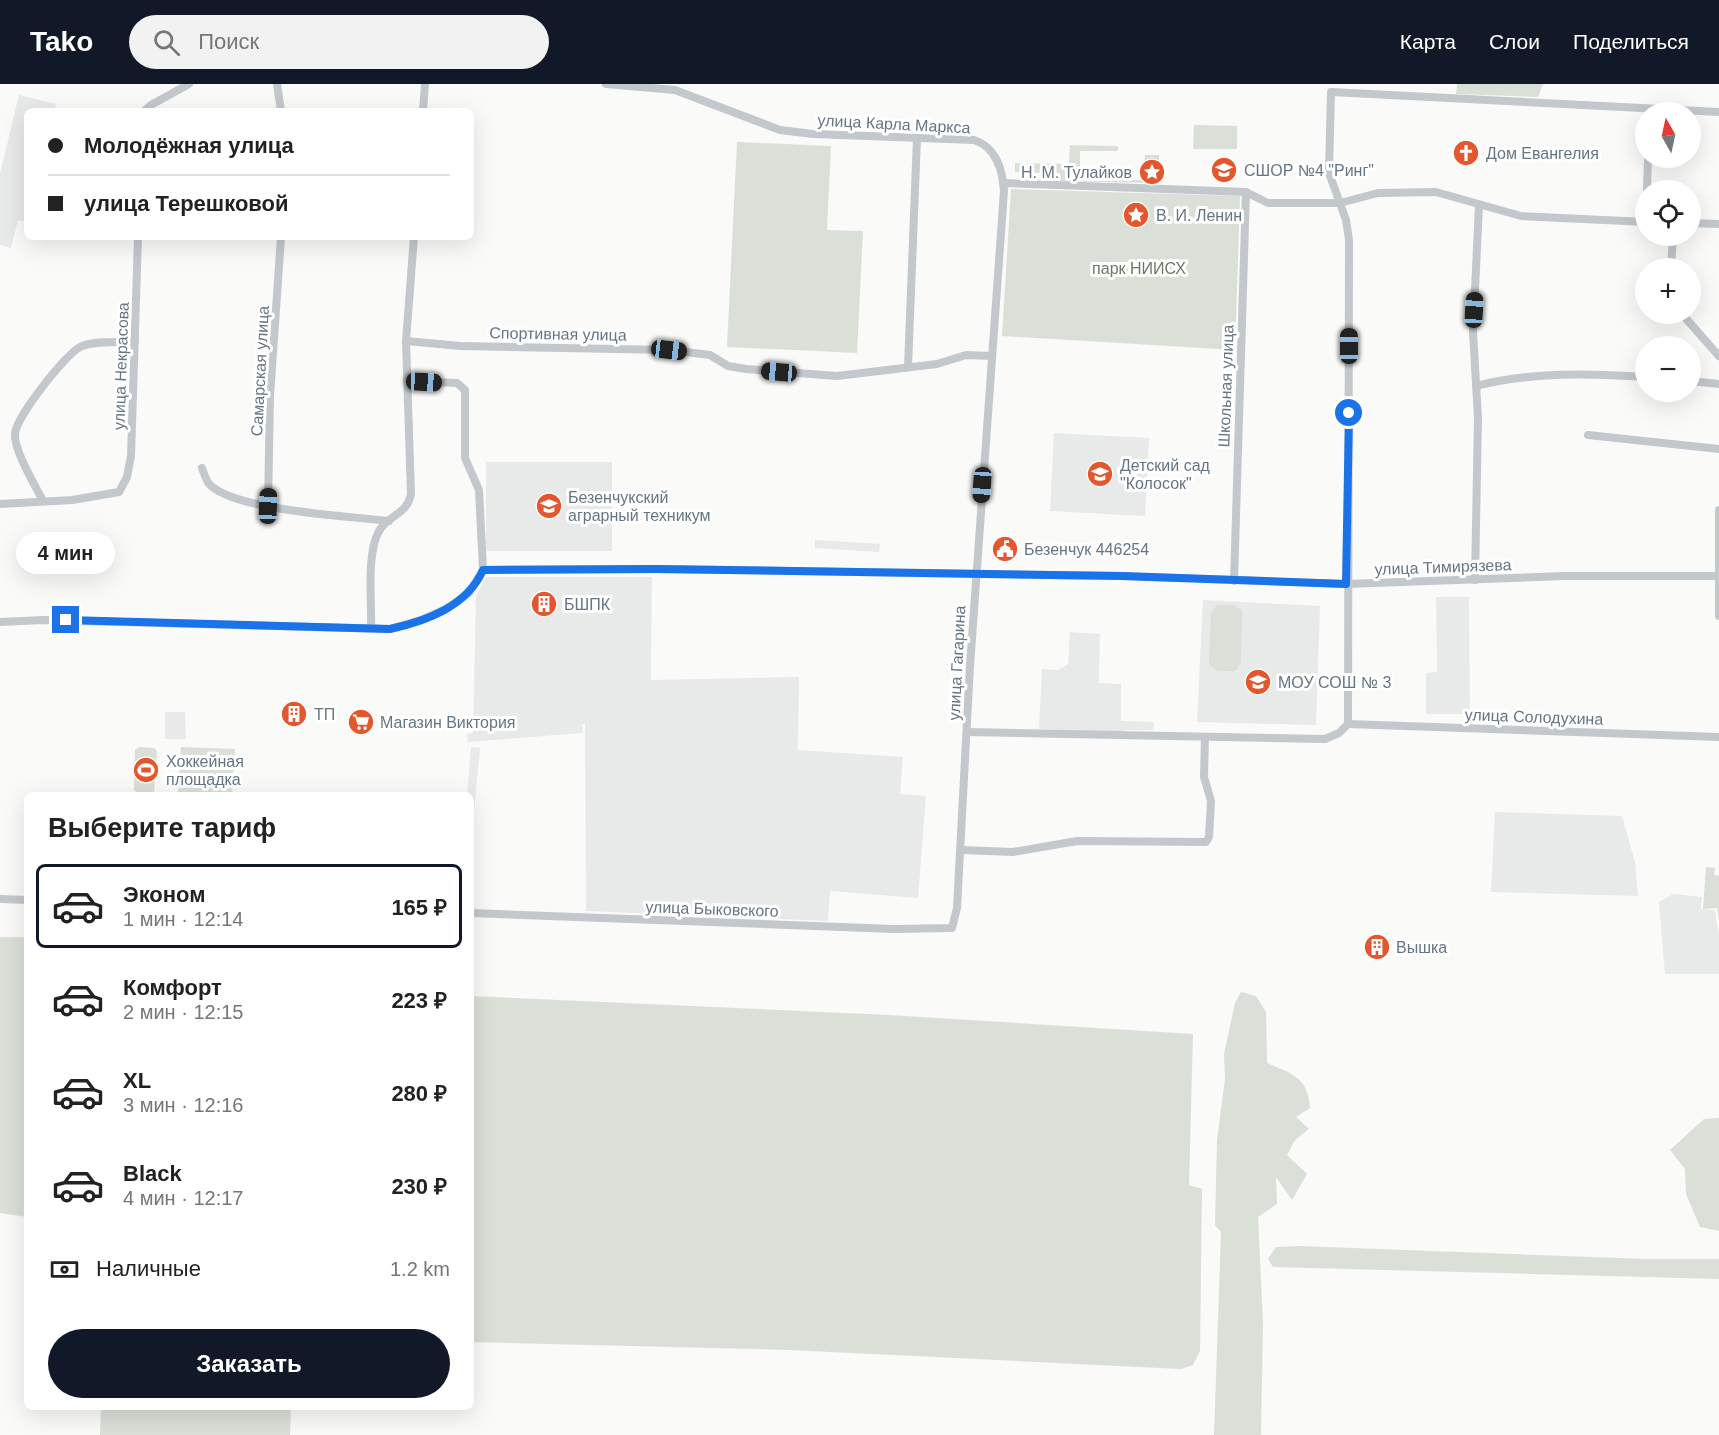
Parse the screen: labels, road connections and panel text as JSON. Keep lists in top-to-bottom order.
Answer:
{
  "streets": {
    "street": [
      "улица Карла Маркса",
      "Спортивная улица",
      "улица Некрасова",
      "Самарская улица",
      "Школьная улица",
      "улица Тимирязева",
      "улица Гагарина",
      "улица Солодухина",
      "улица Быковского"
    ]
  },
  "crossings": [
    ["улица Карла Маркса", "улица Гагарина"],
    ["Спортивная улица", "улица Гагарина"],
    ["Школьная улица", "улица Тимирязева"],
    ["улица Тимирязева", "улица Гагарина"],
    ["улица Гагарина", "улица Быковского"]
  ],
  "parks": ["парк НИИСХ"],
  "places": {
    "church": ["Дом Евангелия"],
    "school or university": [
      "СШОР №4 \"Ринг\"",
      "Детский сад \"Колосок\"",
      "Безенчукский аграрный техникум",
      "МОУ СОШ № 3"
    ],
    "place": ["Н. М. Тулайков", "В. И. Ленин"],
    "public building": ["Безенчук 446254"],
    "building": ["БШПК", "ТП", "Вышка"],
    "supermarket": ["Магазин Виктория"],
    "sports": ["Хоккейная площадка"]
  },
  "north": "top",
  "page": {
    "header": "Tako",
    "search": "Поиск",
    "nav": ["Карта", "Слои", "Поделиться"],
    "map_buttons": ["+", "−"],
    "banner": ["Молодёжная улица", "улица Терешковой"],
    "bubble": "4 мин",
    "heading": "Выберите тариф",
    "list": [
      {
        "name": "Эконом",
        "note": "1 мин · 12:14",
        "value": "165 ₽"
      },
      {
        "name": "Комфорт",
        "note": "2 мин · 12:15",
        "value": "223 ₽"
      },
      {
        "name": "XL",
        "note": "3 мин · 12:16",
        "value": "280 ₽"
      },
      {
        "name": "Black",
        "note": "4 мин · 12:17",
        "value": "230 ₽"
      }
    ],
    "pay": ["Наличные", "1.2 km"],
    "buttons": "Заказать"
  }
}
